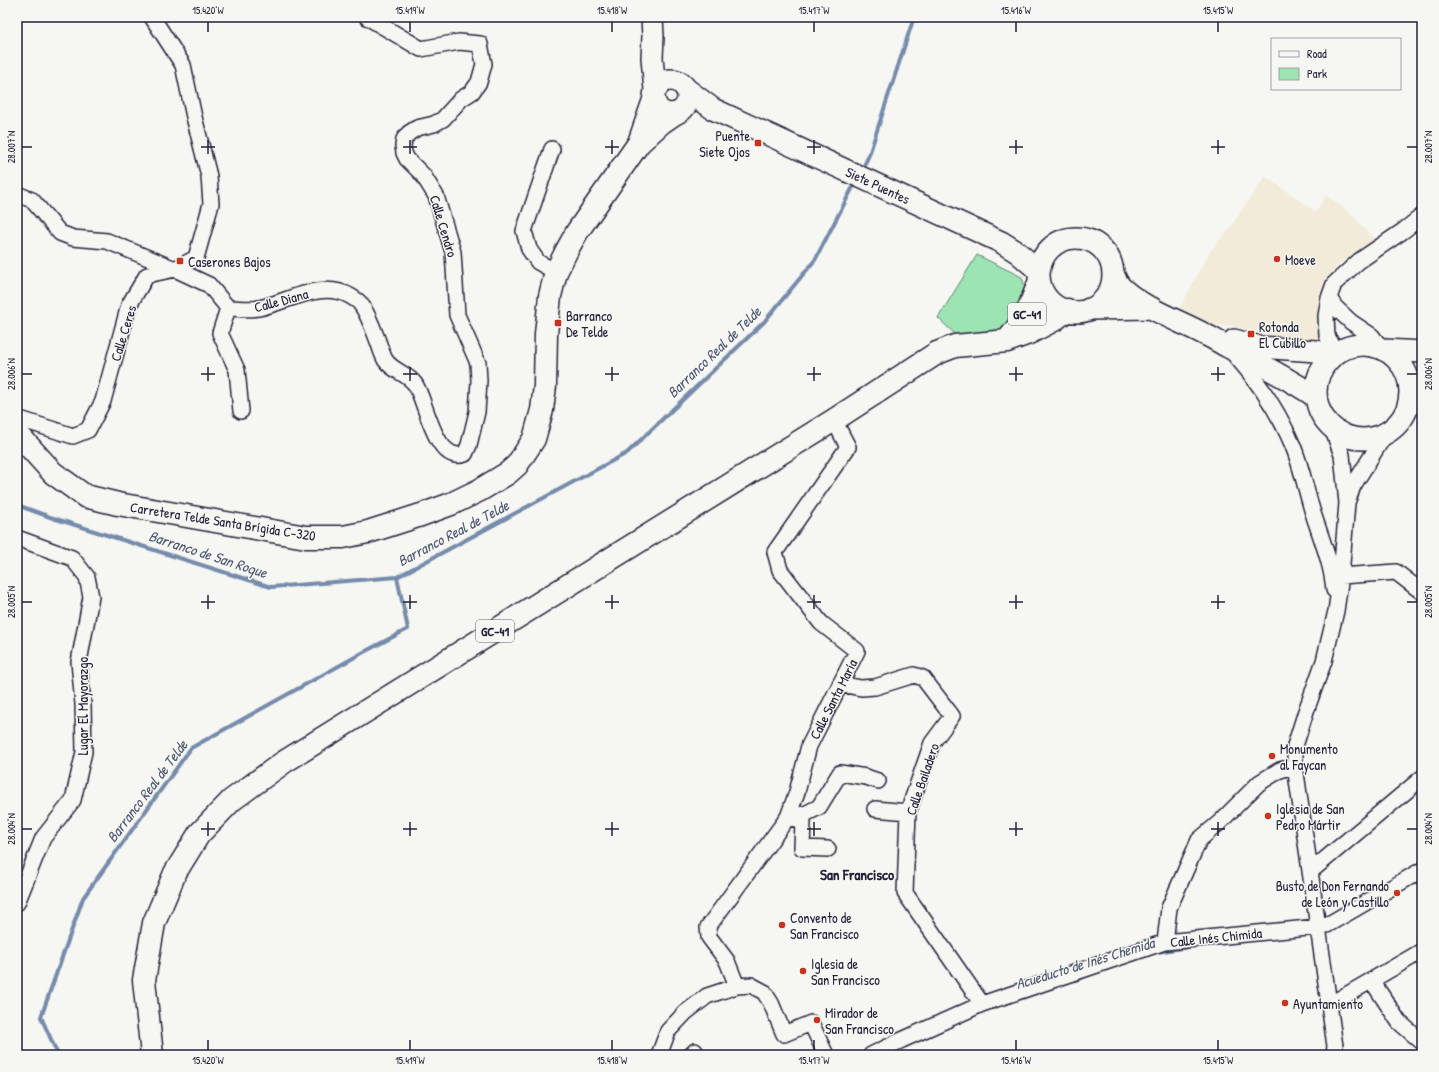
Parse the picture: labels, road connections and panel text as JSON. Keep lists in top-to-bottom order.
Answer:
{
  "streets": {
    "main road": ["Siete Puentes", "GC-41", "Carretera Telde Santa Brígida C-320"],
    "street": [
      "Calle Cendro",
      "Calle Diana",
      "Calle Ceres",
      "Calle Santa María",
      "Lugar El Mayorazgo",
      "Calle Bailadero",
      "Calle Inés Chimida"
    ]
  },
  "crossings": [
    ["Siete Puentes", "GC-41"],
    ["Calle Cendro", "Calle Diana"],
    ["GC-41", "Calle Santa María"],
    ["Calle Santa María", "Calle Bailadero"],
    ["Calle Bailadero", "Calle Inés Chimida"]
  ],
  "districts": ["San Francisco"],
  "water": ["Barranco Real de Telde", "Barranco de San Roque", "Acueducto de Inés Chemida"],
  "places": {
    "transit": [
      "Puente Siete Ojos",
      "Caserones Bajos",
      "Barranco De Telde",
      "Rotonda El Cubillo"
    ],
    "other": [
      "Moeve",
      "Monumento al Faycan",
      "Iglesia de San Pedro Mártir",
      "Busto de Don Fernando de León y Castillo",
      "Convento de San Francisco",
      "Iglesia de San Francisco",
      "Ayuntamiento",
      "Mirador de San Francisco"
    ]
  },
  "legend": ["Road", "Park"],
  "coordinates": [
    "15.420°W",
    "15.419°W",
    "15.418°W",
    "15.417°W",
    "15.416°W",
    "15.415°W",
    "28.007°N",
    "28.006°N",
    "28.005°N",
    "28.004°N"
  ]
}
